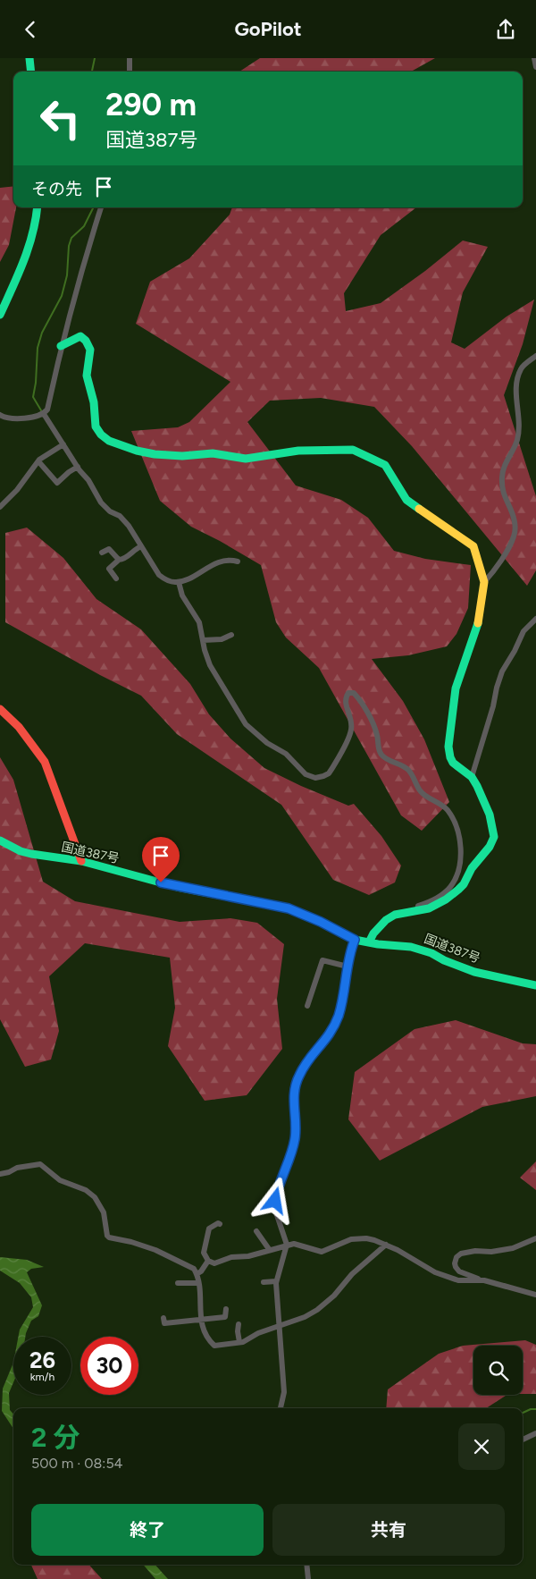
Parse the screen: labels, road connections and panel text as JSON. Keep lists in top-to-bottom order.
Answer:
{
  "streets": {
    "main road": ["国道387号"]
  },
  "page": {
    "header": "GoPilot",
    "turn": ["290 m", "国道387号"],
    "then": "その先",
    "speed": "26 km/h",
    "limit": "30",
    "heading": ["2 分", "500 m · 08:54"],
    "buttons": ["終了", "共有"]
  }
}
